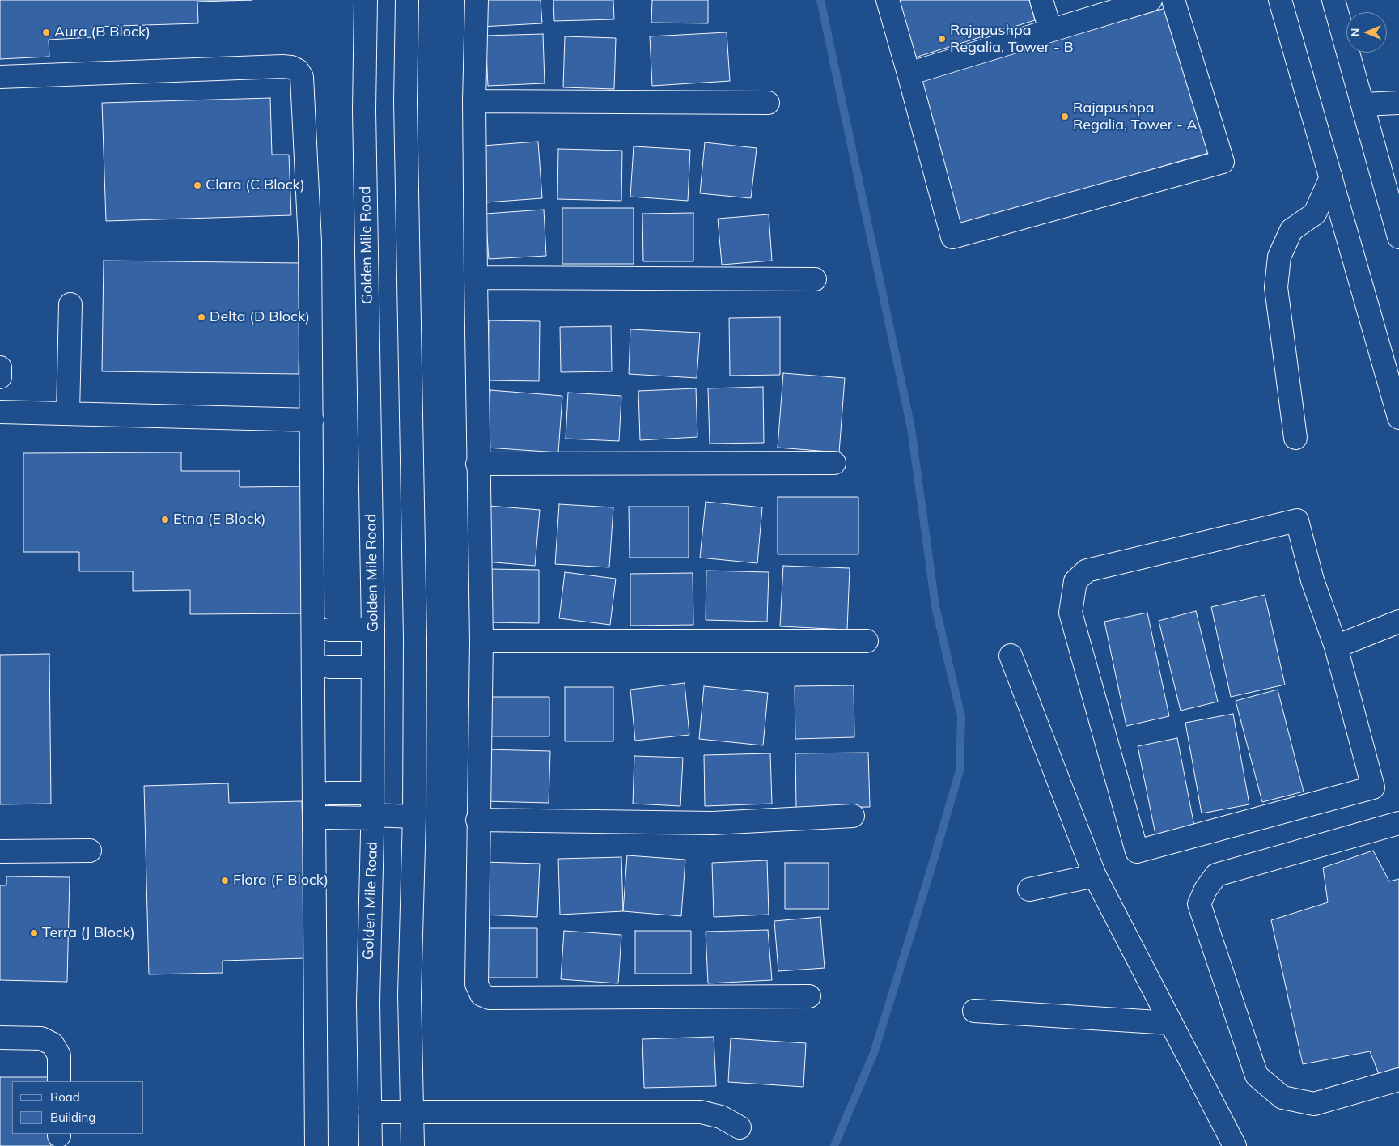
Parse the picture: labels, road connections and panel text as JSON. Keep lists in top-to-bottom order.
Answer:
{
  "streets": {
    "street": ["Golden Mile Road"]
  },
  "places": [
    "Aura (B Block)",
    "Rajapushpa Regalia, Tower - B",
    "Rajapushpa Regalia, Tower - A",
    "Clara (C Block)",
    "Delta (D Block)",
    "Etna (E Block)",
    "Flora (F Block)",
    "Terra (J Block)"
  ],
  "legend": ["Road", "Building"],
  "north": "left"
}
